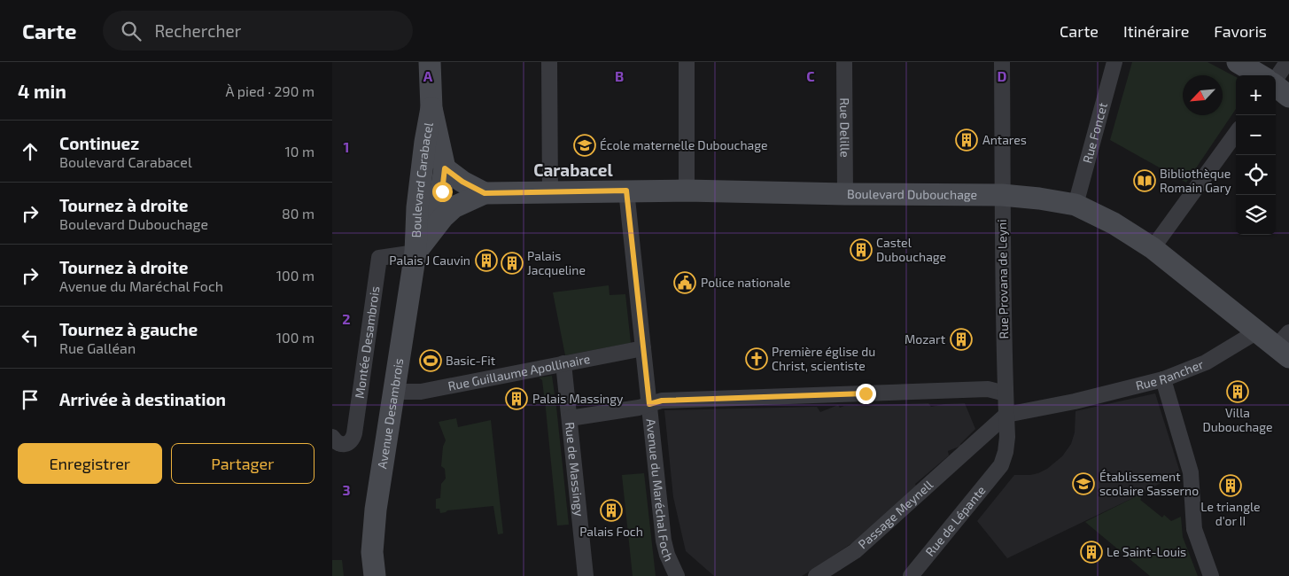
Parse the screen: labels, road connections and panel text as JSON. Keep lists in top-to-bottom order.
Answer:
{
  "streets": {
    "main road": ["Boulevard Carabacel", "Boulevard Dubouchage", "Avenue Desambrois"],
    "street": [
      "Rue Delille",
      "Rue Foncet",
      "Rue Provana de Leyni",
      "Montée Desambrois",
      "Rue Guillaume Apollinaire",
      "Rue Rancher",
      "Rue de Massingy",
      "Avenue du Maréchal Foch",
      "Passage Meynell",
      "Rue de Lépante"
    ]
  },
  "crossings": [
    ["Rue Delille", "Boulevard Dubouchage"],
    ["Rue Foncet", "Boulevard Dubouchage"],
    ["Boulevard Carabacel", "Boulevard Dubouchage"],
    ["Boulevard Carabacel", "Montée Desambrois"],
    ["Boulevard Carabacel", "Avenue Desambrois"],
    ["Boulevard Dubouchage", "Rue Provana de Leyni"],
    ["Boulevard Dubouchage", "Rue Rancher"],
    ["Boulevard Dubouchage", "Avenue du Maréchal Foch"],
    ["Rue Provana de Leyni", "Rue Rancher"],
    ["Rue Provana de Leyni", "Passage Meynell"],
    ["Rue Provana de Leyni", "Rue de Lépante"],
    ["Montée Desambrois", "Avenue Desambrois"],
    ["Rue Guillaume Apollinaire", "Avenue Desambrois"],
    ["Rue Guillaume Apollinaire", "Rue de Massingy"],
    ["Rue Guillaume Apollinaire", "Avenue du Maréchal Foch"],
    ["Rue Rancher", "Passage Meynell"]
  ],
  "districts": ["Carabacel"],
  "places": {
    "building": [
      "Antares",
      "Castel Dubouchage",
      "Palais J Cauvin",
      "Palais Jacqueline",
      "Mozart",
      "Villa Dubouchage",
      "Palais Massingy",
      "Le triangle d'or II",
      "Palais Foch",
      "Le Saint-Louis"
    ],
    "school or university": ["École maternelle Dubouchage", "Établissement scolaire Sasserno"],
    "library": ["Bibliothèque Romain Gary"],
    "public building": ["Police nationale"],
    "church": ["Première église du Christ, scientiste"],
    "sports": ["Basic-Fit"]
  },
  "north": "bottom left",
  "page": {
    "header": "Carte",
    "search": "Rechercher",
    "nav": ["Carte", "Itinéraire", "Favoris"],
    "heading": ["4 min", "À pied · 290 m"],
    "map_buttons": ["+", "−"],
    "list": [
      ["Continuez", "Boulevard Carabacel", "10 m"],
      ["Tournez à droite", "Boulevard Dubouchage", "80 m"],
      ["Tournez à droite", "Avenue du Maréchal Foch", "100 m"],
      ["Tournez à gauche", "Rue Galléan", "100 m"],
      "Arrivée à destination"
    ],
    "buttons": ["Enregistrer", "Partager"]
  },
  "grid": {
    "columns": [
      "A",
      "B",
      "C",
      "D"
    ],
    "rows": ["1", "2", "3"]
  }
}
